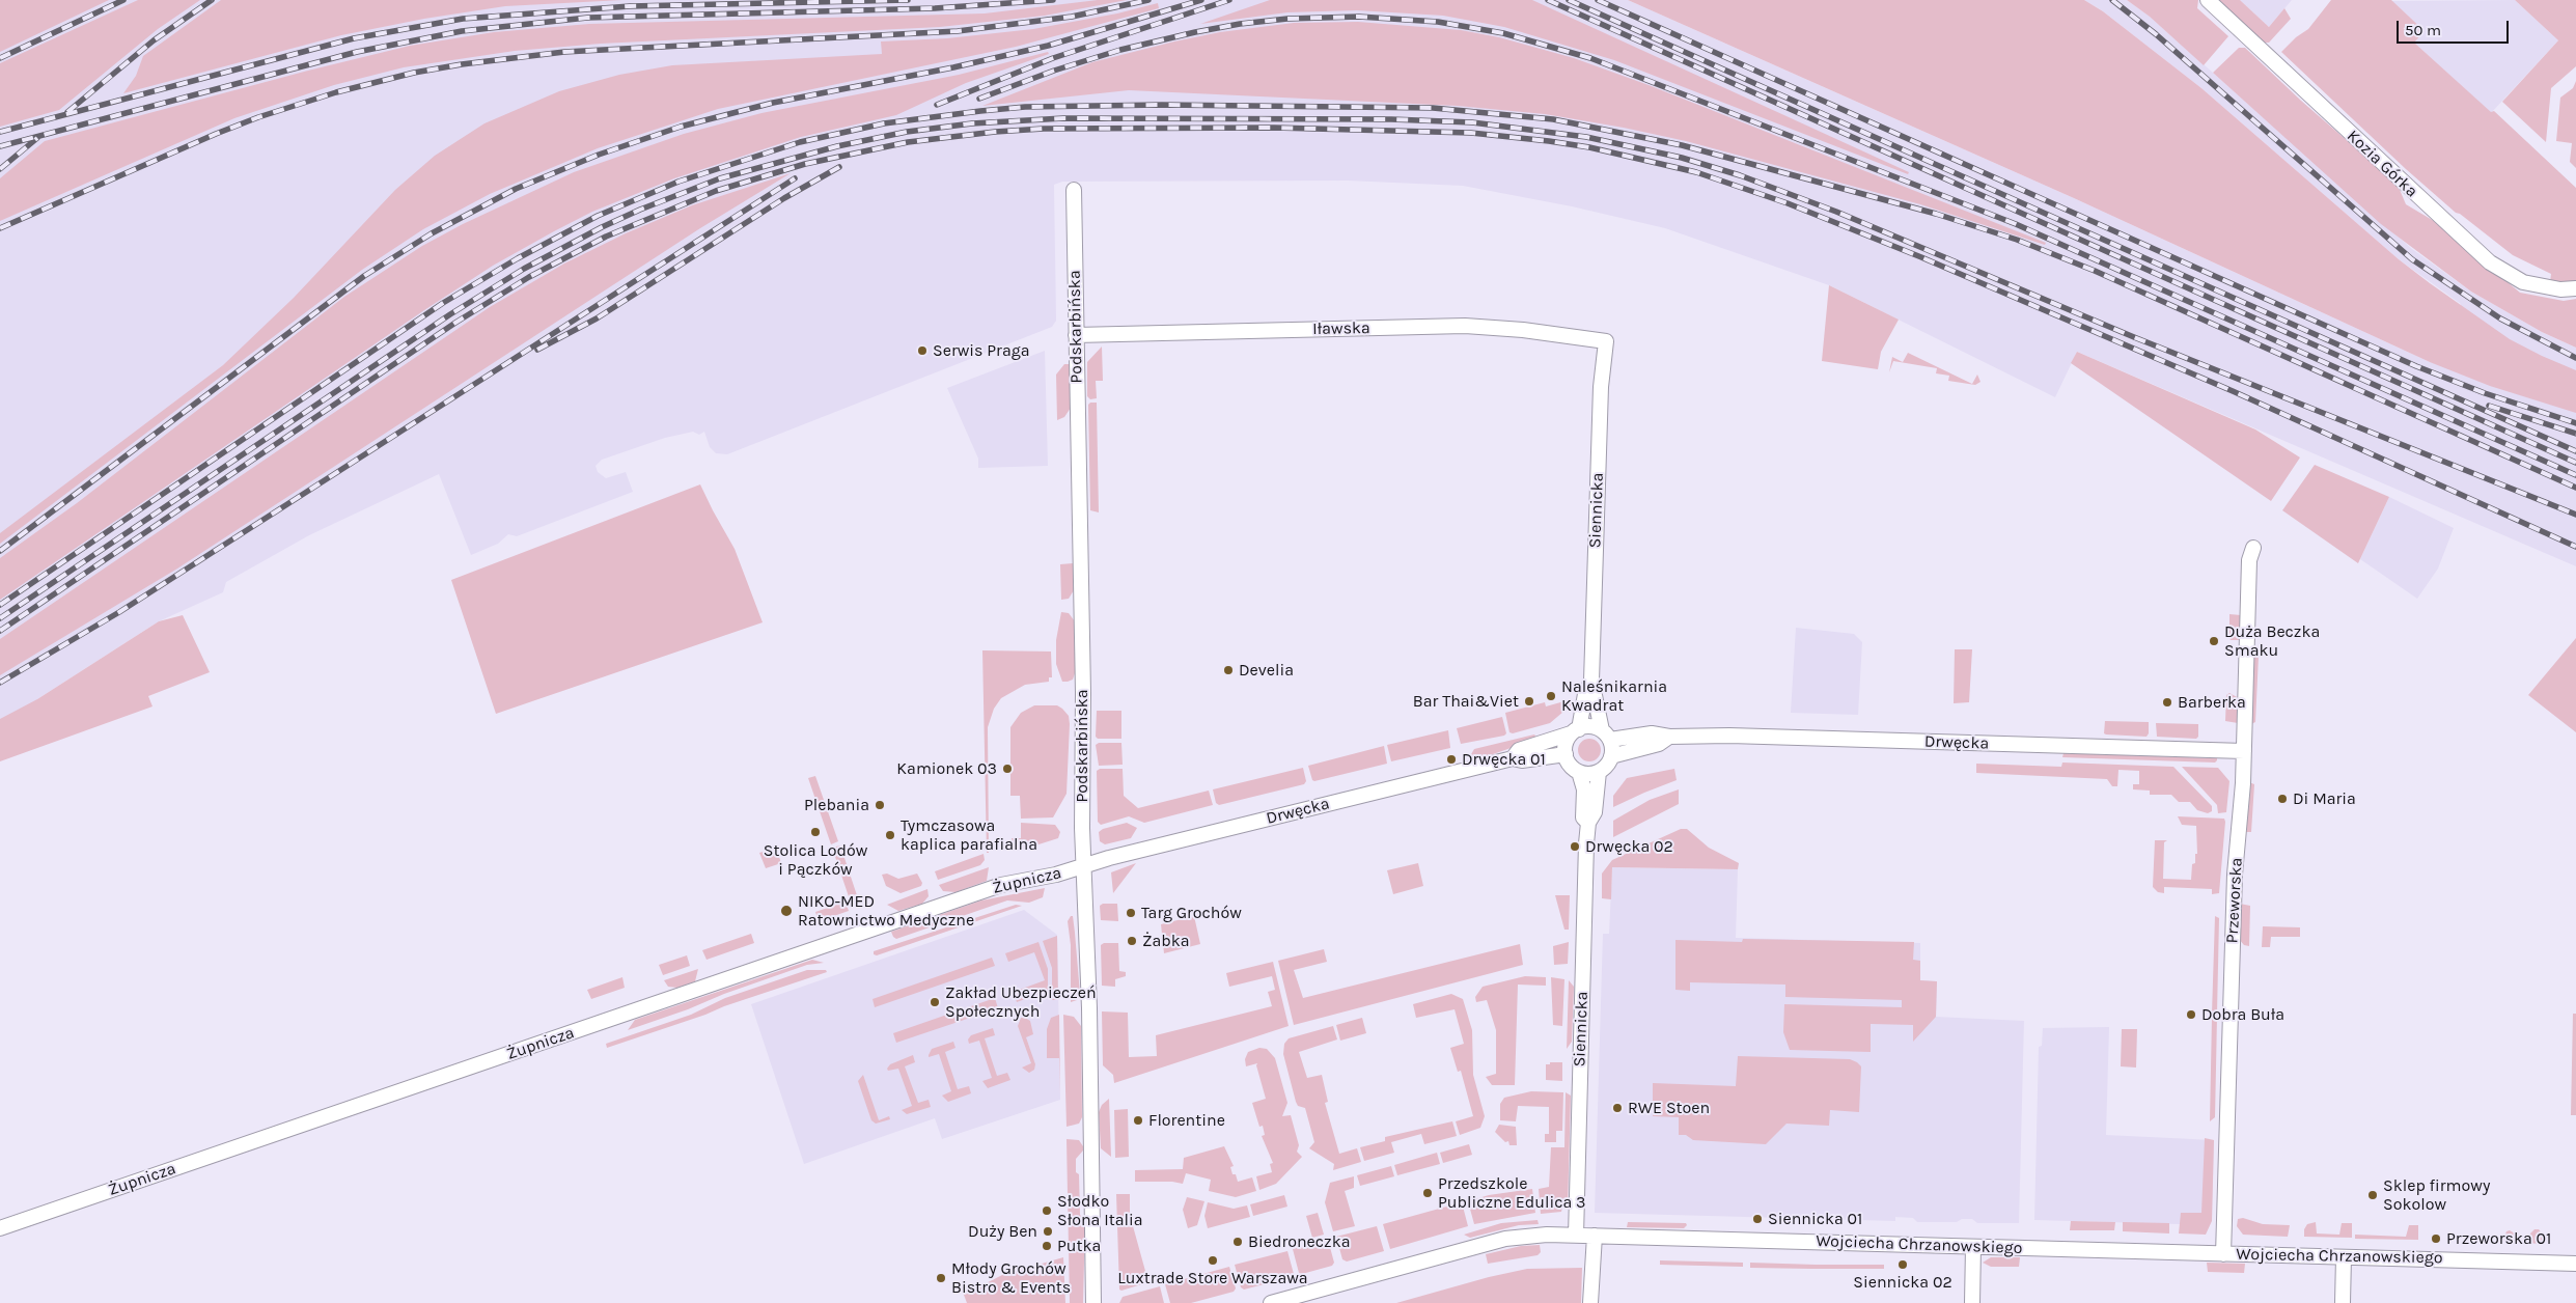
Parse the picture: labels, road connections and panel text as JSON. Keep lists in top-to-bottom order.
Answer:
{
  "streets": {
    "street": [
      "Kozia Górka",
      "Podskarbińska",
      "Iławska",
      "Siennicka",
      "Drwęcka",
      "Żupnicza",
      "Przeworska",
      "Wojciecha Chrzanowskiego"
    ]
  },
  "crossings": [
    ["Podskarbińska", "Iławska"],
    ["Podskarbińska", "Drwęcka"],
    ["Podskarbińska", "Żupnicza"],
    ["Iławska", "Siennicka"],
    ["Siennicka", "Drwęcka"],
    ["Siennicka", "Wojciecha Chrzanowskiego"],
    ["Drwęcka", "Żupnicza"],
    ["Drwęcka", "Przeworska"],
    ["Przeworska", "Wojciecha Chrzanowskiego"]
  ],
  "places": [
    "Serwis Praga",
    "Duża Beczka Smaku",
    "Develia",
    "Naleśnikarnia Kwadrat",
    "Bar Thai&Viet",
    "Barberka",
    "Drwęcka 01",
    "Kamionek 03",
    "Di Maria",
    "Plebania",
    "Stolica Lodów i Pączków",
    "Tymczasowa kaplica parafialna",
    "Drwęcka 02",
    "NIKO-MED Ratownictwo Medyczne",
    "Targ Grochów",
    "Żabka",
    "Zakład Ubezpieczeń Społecznych",
    "Dobra Buła",
    "RWE Stoen",
    "Florentine",
    "Przedszkole Publiczne Edulica 3",
    "Sklep firmowy Sokolow",
    "Słodko Słona Italia",
    "Siennicka 01",
    "Duży Ben",
    "Przeworska 01",
    "Biedroneczka",
    "Putka",
    "Luxtrade Store Warszawa",
    "Siennicka 02",
    "Młody Grochów Bistro & Events"
  ],
  "scale_bar": "50 m"
}
